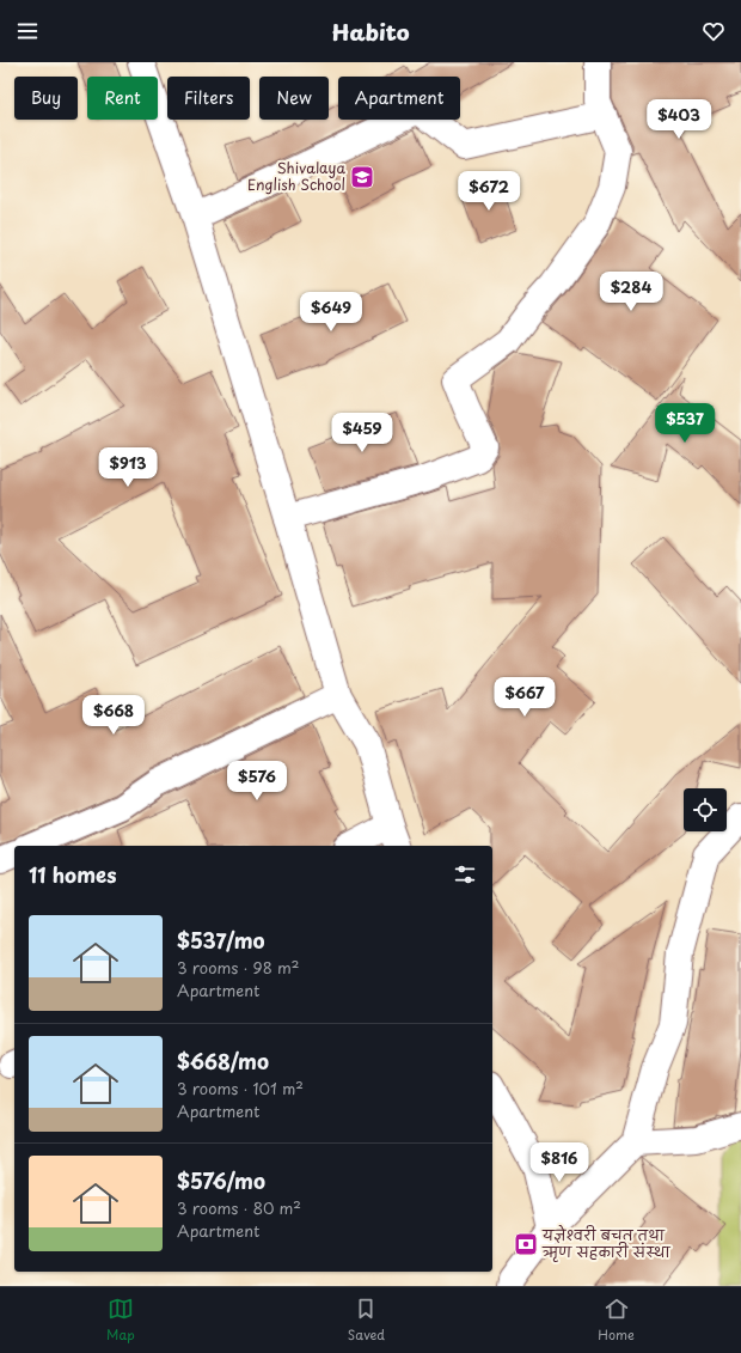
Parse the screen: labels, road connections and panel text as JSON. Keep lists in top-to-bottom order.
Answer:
{
  "places": {
    "school or university": ["Shivalaya English School"],
    "bank": ["यज्ञेश्वरी बचत तथा ऋण सहकारी संस्था"]
  },
  "page": {
    "header": "Habito",
    "chip": [
      "Buy",
      "Rent",
      "Filters",
      "New",
      "Apartment"
    ],
    "price": [
      "$403",
      "$672",
      "$284",
      "$649",
      "$537",
      "$459",
      "$913",
      "$667",
      "$668",
      "$576",
      "$816"
    ],
    "heading": "11 homes",
    "list": [
      {
        "name": "$537/mo",
        "note": "3 rooms · 98 m² · Apartment"
      },
      {
        "name": "$668/mo",
        "note": "3 rooms · 101 m² · Apartment"
      },
      {
        "name": "$576/mo",
        "note": "3 rooms · 80 m² · Apartment"
      }
    ],
    "tabs": ["Map", "Saved", "Home"]
  }
}
